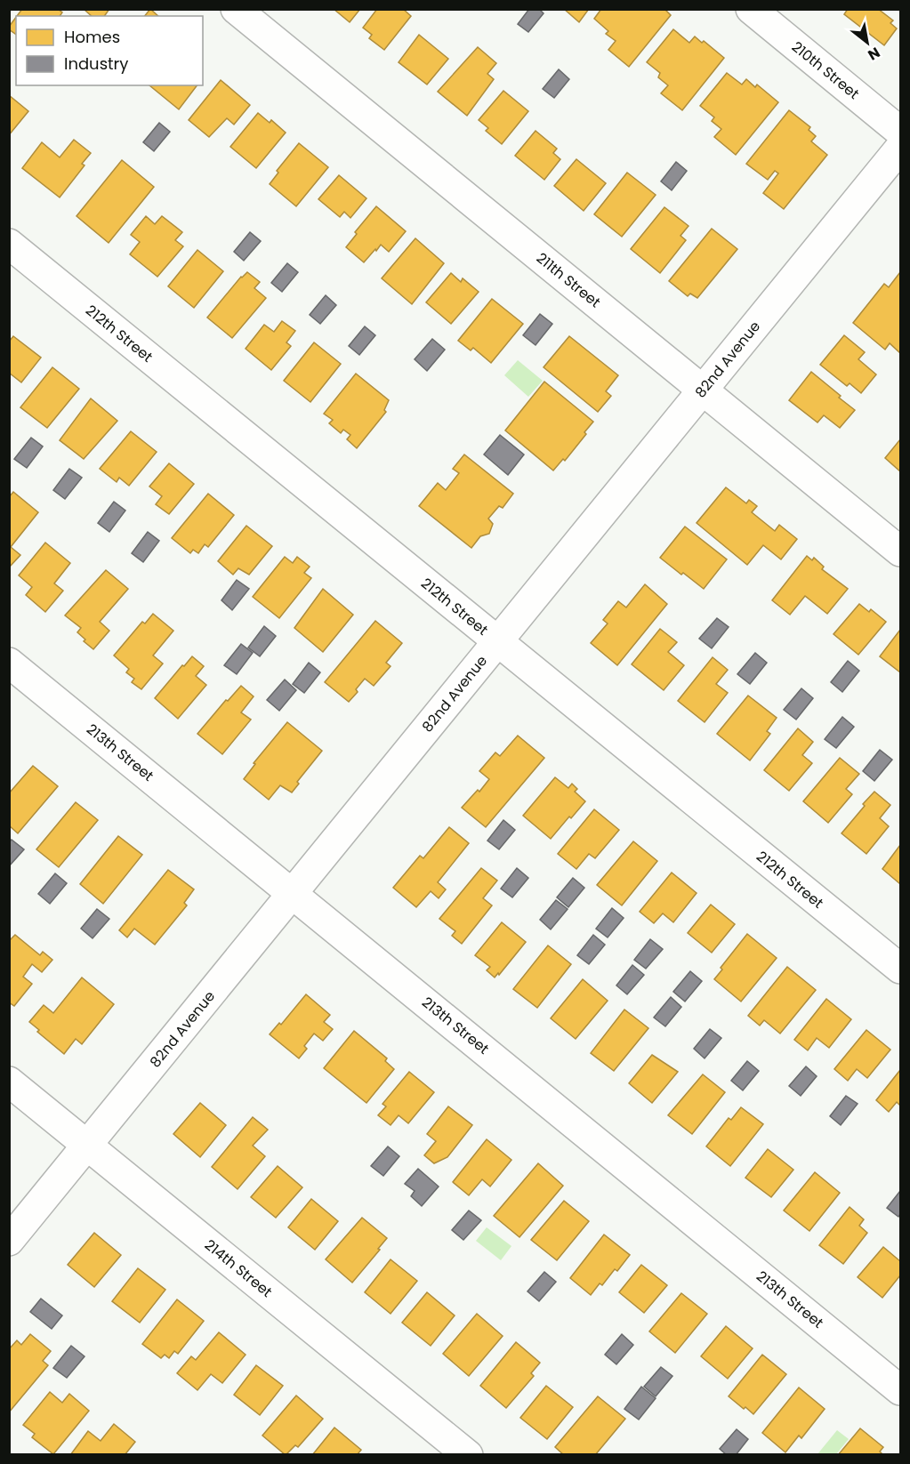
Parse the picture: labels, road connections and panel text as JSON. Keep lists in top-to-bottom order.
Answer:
{
  "streets": {
    "street": [
      "210th Street",
      "211th Street",
      "212th Street",
      "82nd Avenue",
      "213th Street",
      "214th Street"
    ]
  },
  "crossings": [
    ["211th Street", "82nd Avenue"],
    ["212th Street", "82nd Avenue"],
    ["82nd Avenue", "213th Street"],
    ["82nd Avenue", "214th Street"]
  ],
  "legend": ["Homes", "Industry"],
  "north": "bottom right"
}
